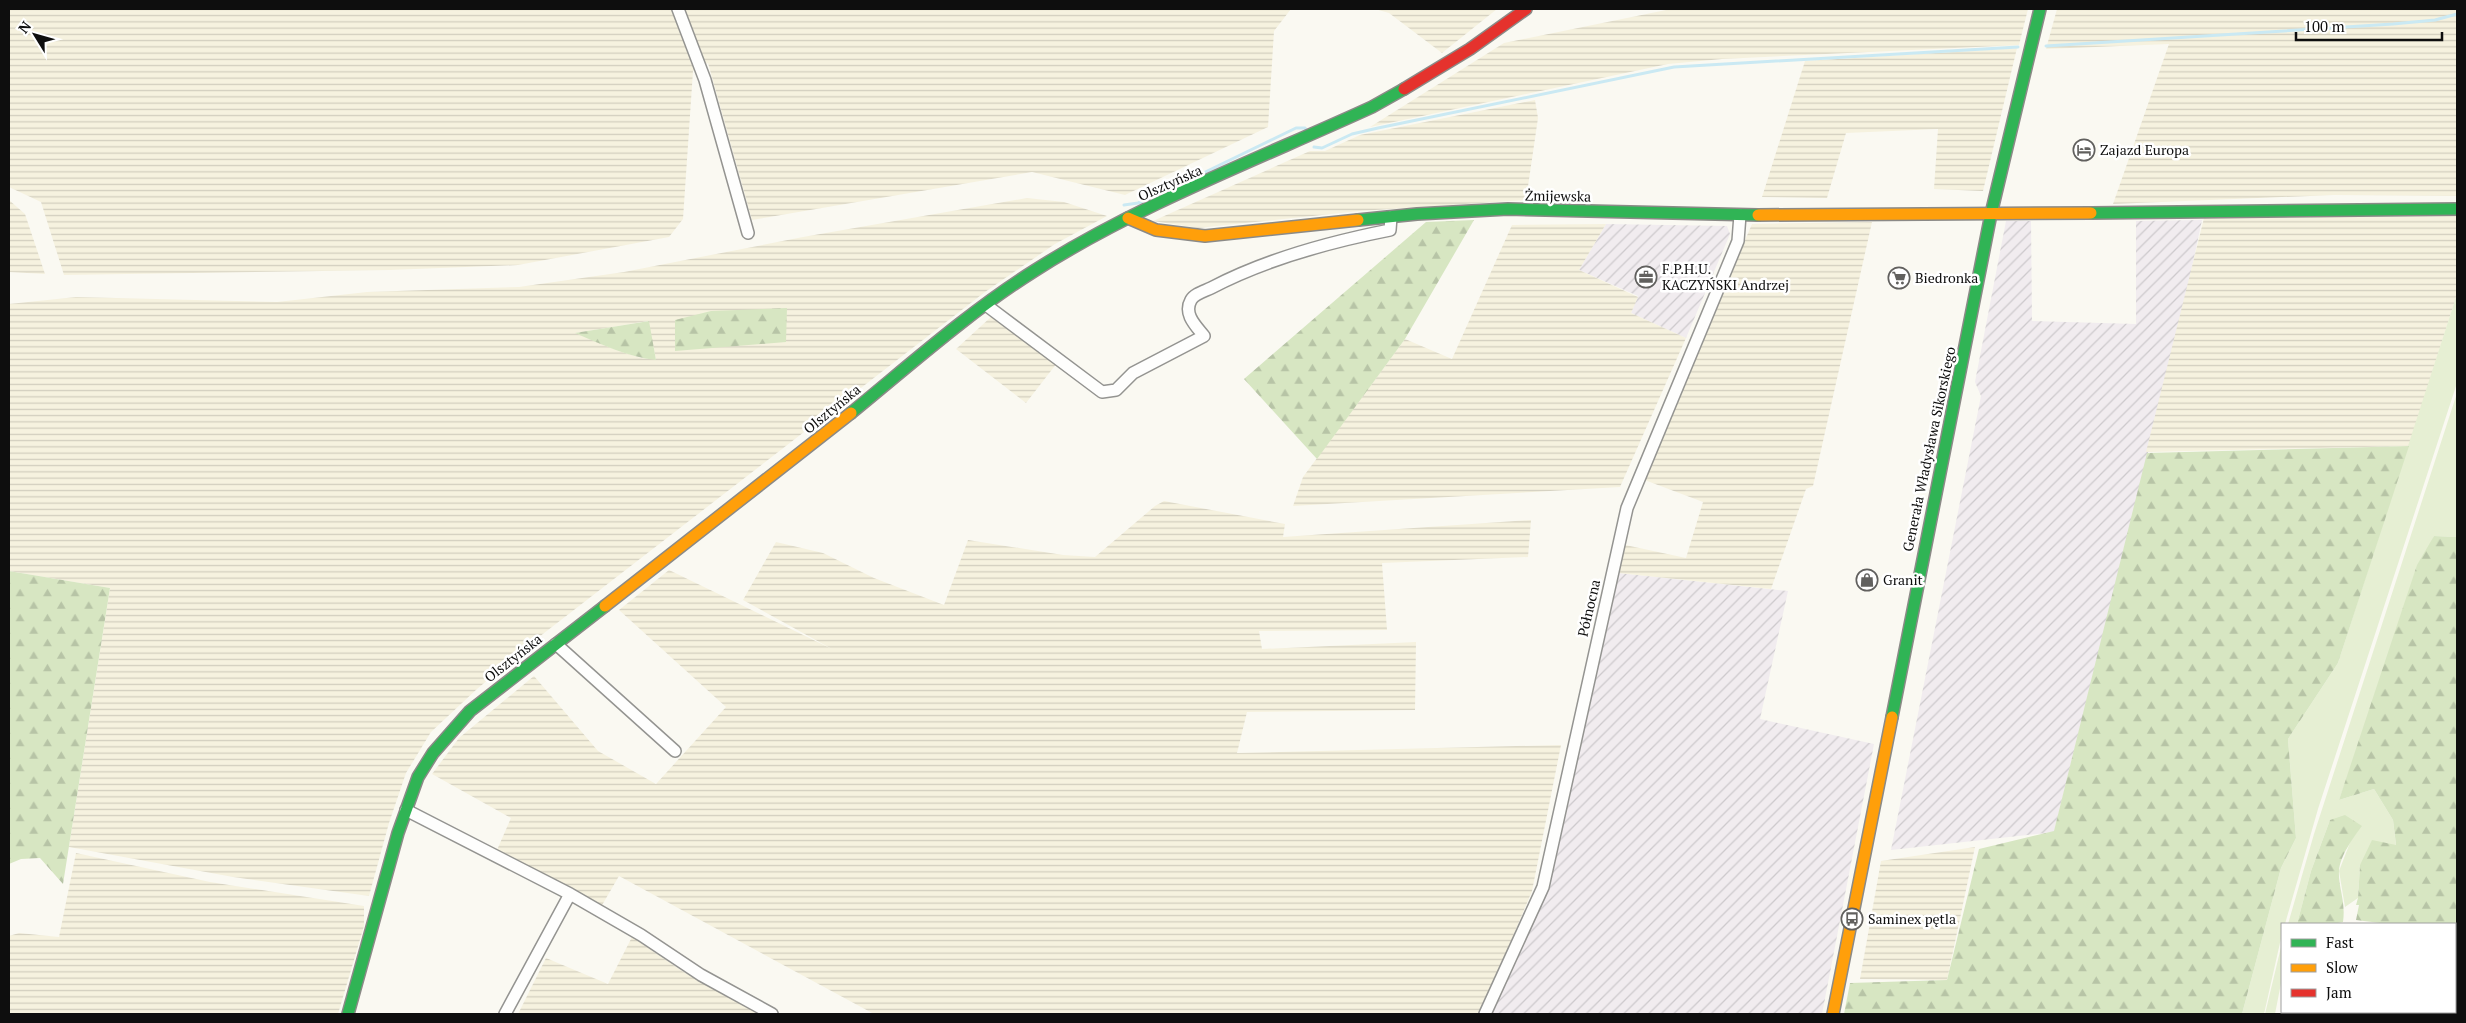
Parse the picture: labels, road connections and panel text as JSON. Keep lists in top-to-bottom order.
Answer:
{
  "streets": {
    "street": [
      "Olsztyńska",
      "Żmijewska",
      "Generała Władysława Sikorskiego",
      "Północna"
    ]
  },
  "crossings": [
    ["Olsztyńska", "Żmijewska"],
    ["Żmijewska", "Generała Władysława Sikorskiego"],
    ["Żmijewska", "Północna"]
  ],
  "places": {
    "hotel": ["Zajazd Europa"],
    "office": ["F.P.H.U. KACZYŃSKI Andrzej"],
    "supermarket": ["Biedronka"],
    "shop": ["Granit"],
    "bus stop": ["Saminex pętla"]
  },
  "legend": ["Fast", "Slow", "Jam"],
  "scale_bar": "100 m",
  "north": "top left"
}
